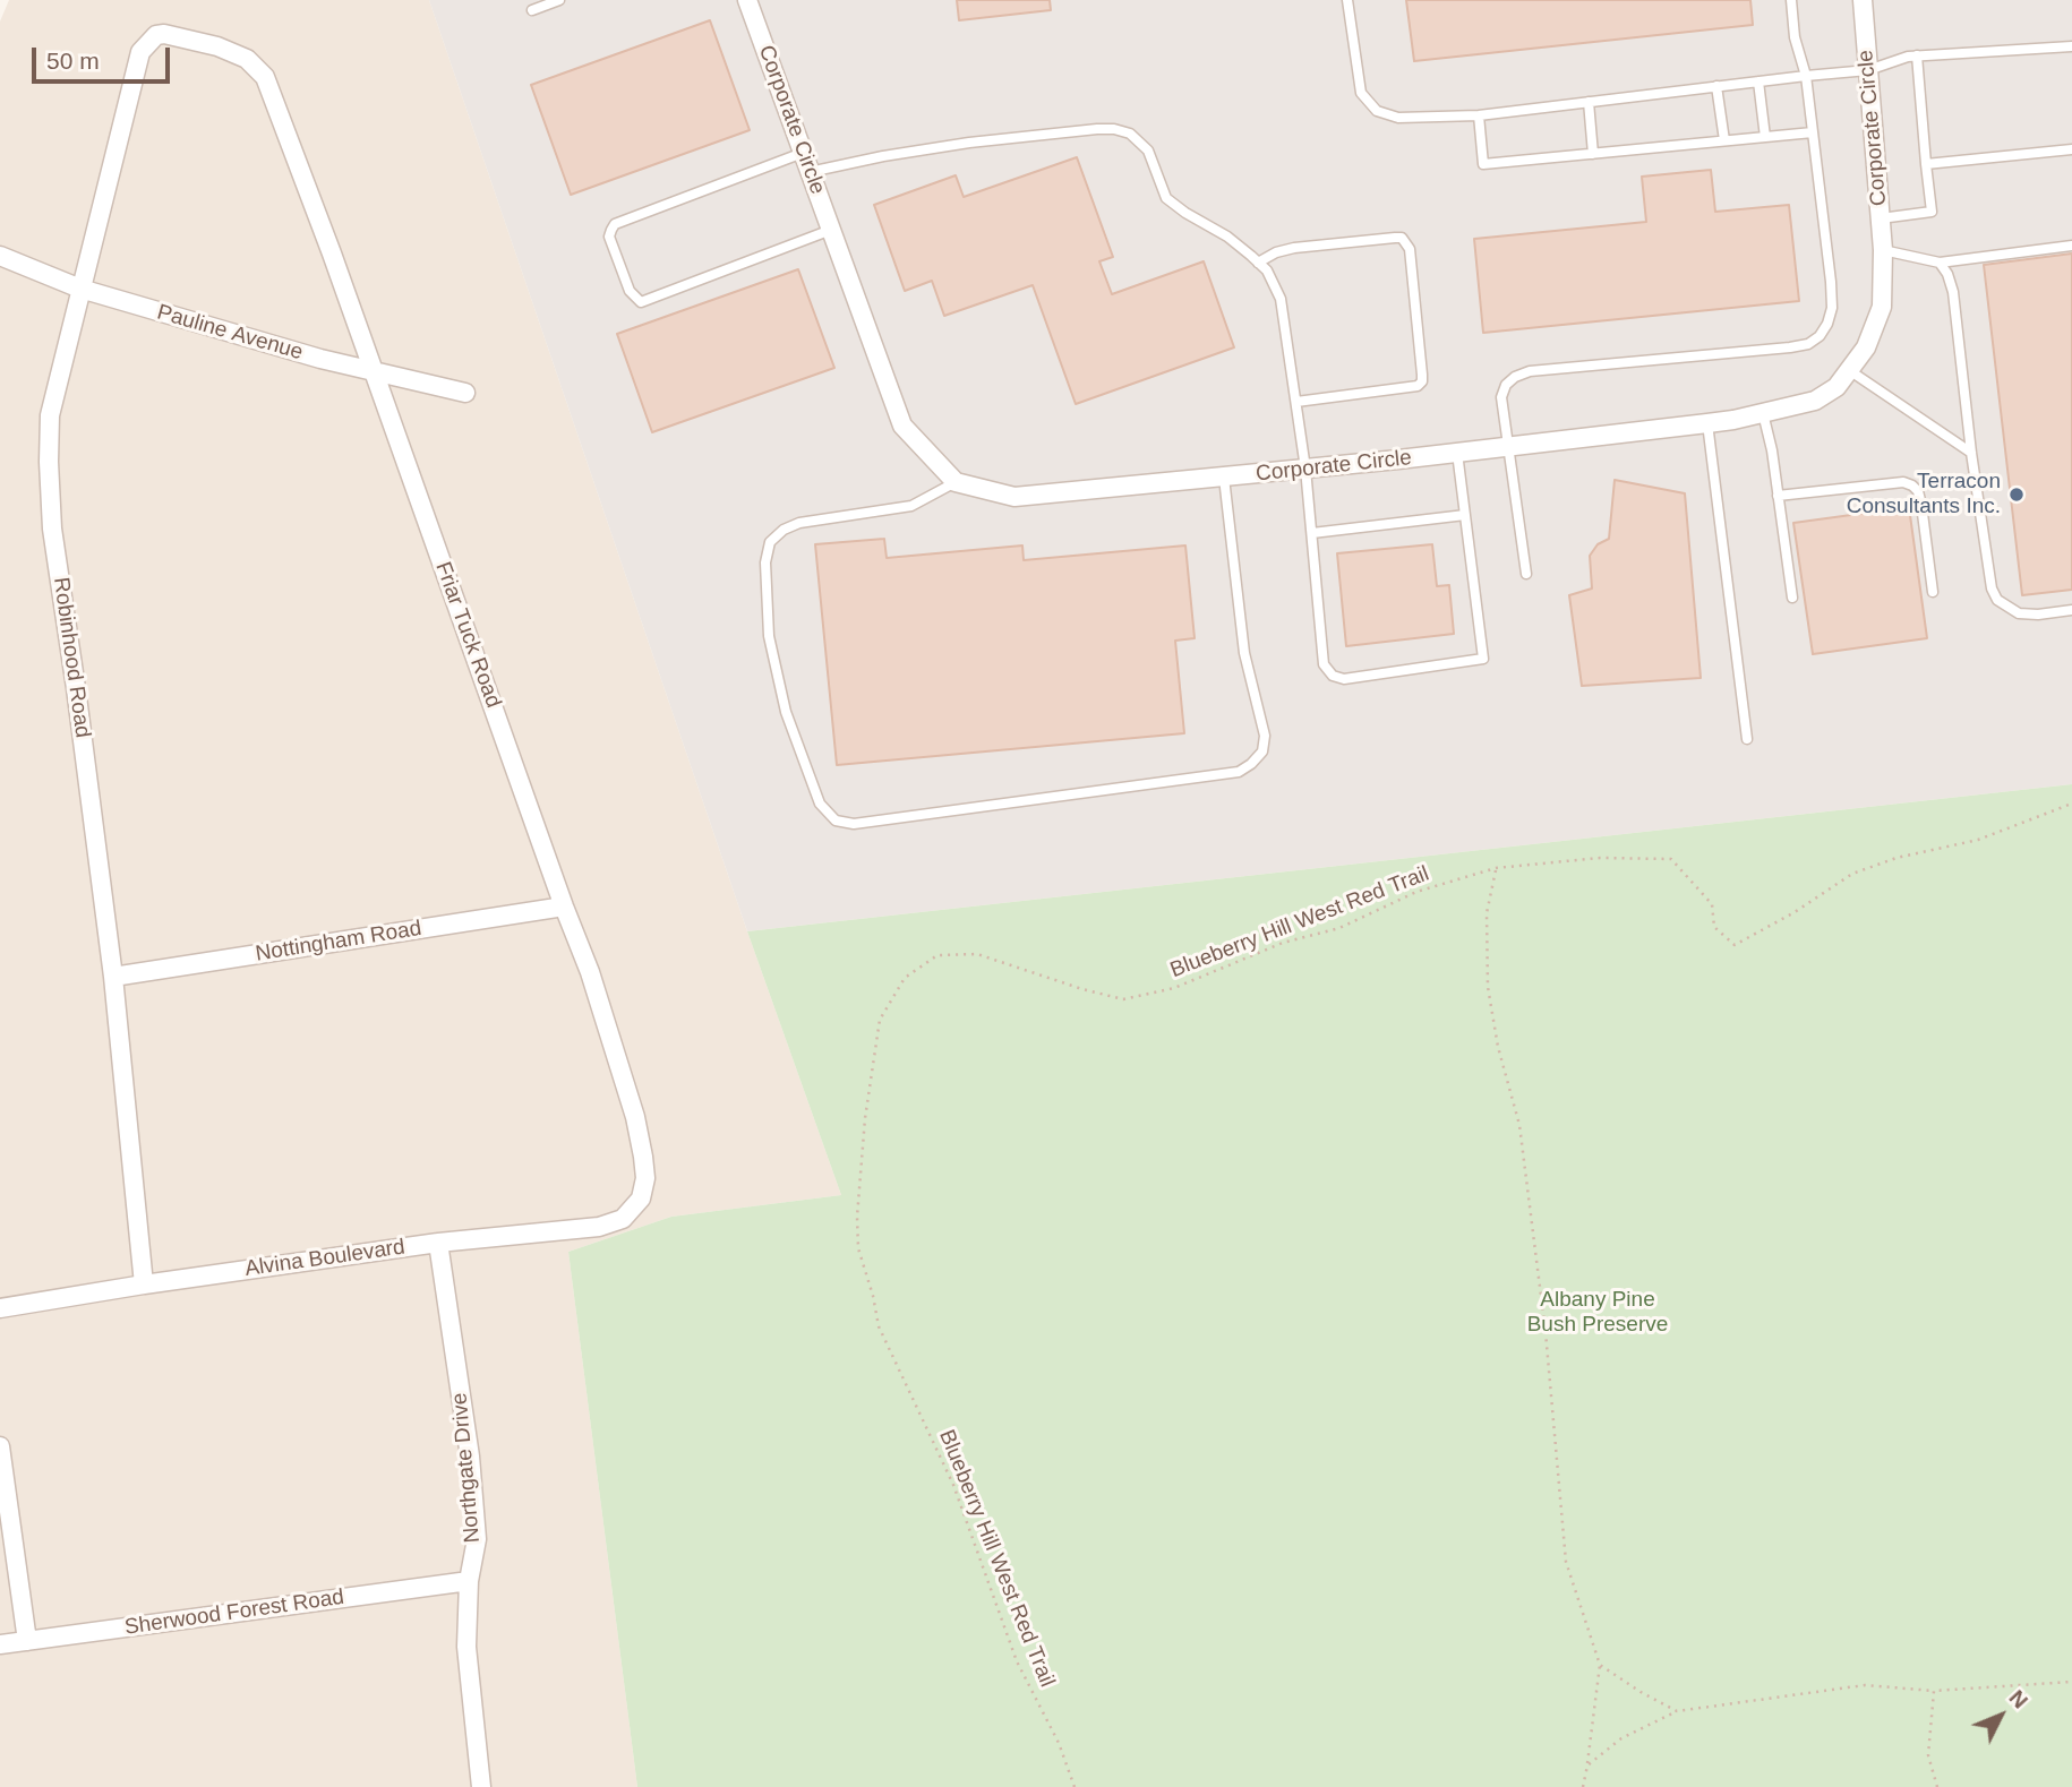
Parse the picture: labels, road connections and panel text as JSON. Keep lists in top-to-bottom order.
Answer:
{
  "streets": {
    "street": [
      "Corporate Circle",
      "Pauline Avenue",
      "Friar Tuck Road",
      "Robinhood Road",
      "Nottingham Road",
      "Alvina Boulevard",
      "Northgate Drive",
      "Sherwood Forest Road"
    ],
    "path": ["Blueberry Hill West Red Trail"]
  },
  "crossings": [
    ["Pauline Avenue", "Friar Tuck Road"],
    ["Pauline Avenue", "Robinhood Road"],
    ["Friar Tuck Road", "Robinhood Road"],
    ["Friar Tuck Road", "Nottingham Road"],
    ["Friar Tuck Road", "Alvina Boulevard"],
    ["Robinhood Road", "Nottingham Road"],
    ["Robinhood Road", "Alvina Boulevard"],
    ["Alvina Boulevard", "Northgate Drive"],
    ["Northgate Drive", "Sherwood Forest Road"]
  ],
  "parks": ["Albany Pine Bush Preserve"],
  "places": ["Terracon Consultants Inc."],
  "scale_bar": "50 m",
  "north": "top right"
}
